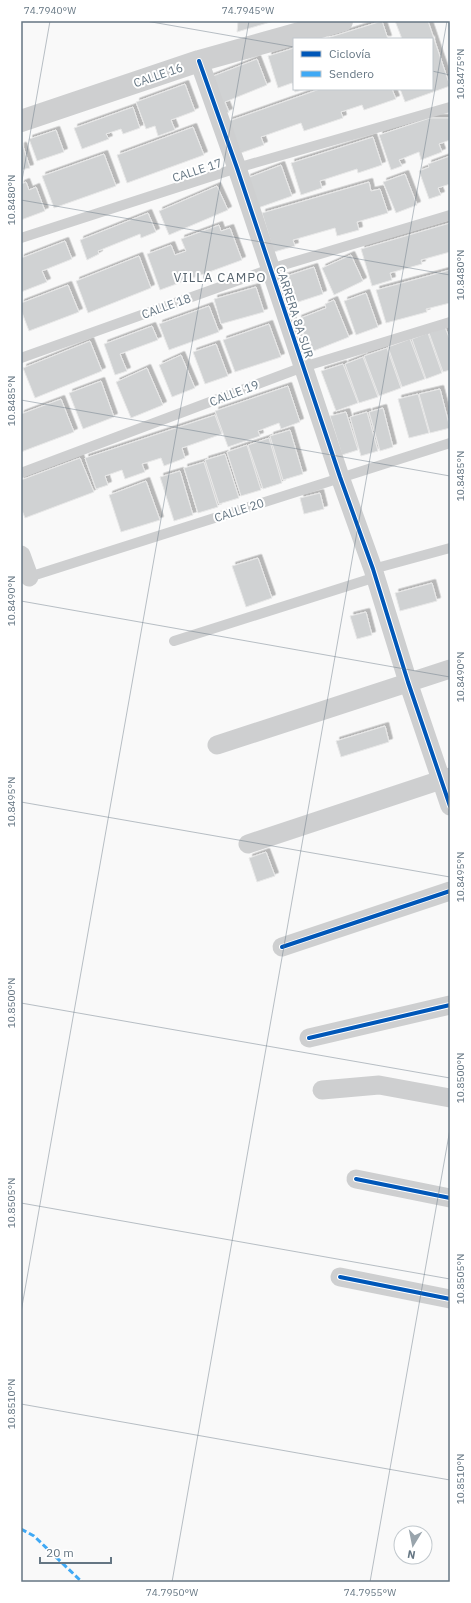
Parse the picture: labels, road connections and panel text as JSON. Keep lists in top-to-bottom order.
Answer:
{
  "streets": {
    "street": ["CALLE 16", "CARRERA 8A SUR"],
    "lane": [
      "CALLE 17",
      "CALLE 18",
      "CALLE 19",
      "CALLE 20"
    ]
  },
  "crossings": [
    ["CALLE 16", "CARRERA 8A SUR"],
    ["CALLE 17", "CARRERA 8A SUR"],
    ["CALLE 18", "CARRERA 8A SUR"],
    ["CARRERA 8A SUR", "CALLE 19"],
    ["CARRERA 8A SUR", "CALLE 20"]
  ],
  "districts": ["VILLA CAMPO"],
  "legend": ["Ciclovía", "Sendero"],
  "scale_bar": "20 m",
  "north": "bottom",
  "coordinates": [
    "74.7940°W",
    "74.7945°W",
    "10.8475°N",
    "10.8480°N",
    "10.8485°N",
    "10.8490°N",
    "10.8495°N",
    "10.8500°N",
    "10.8505°N",
    "10.8510°N",
    "74.7950°W",
    "74.7955°W"
  ]
}
